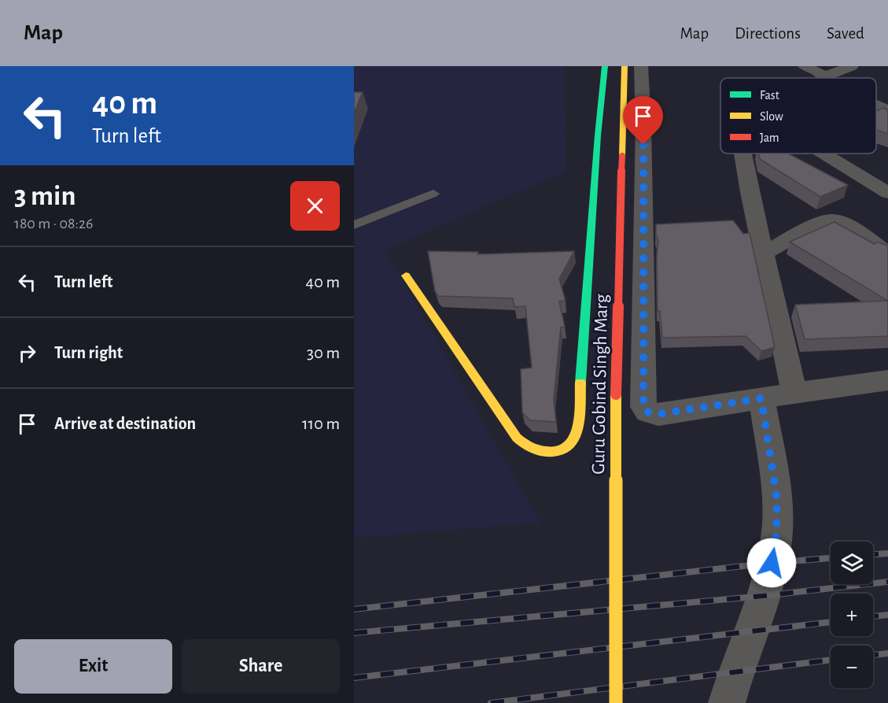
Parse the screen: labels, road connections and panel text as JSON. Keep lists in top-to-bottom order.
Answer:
{
  "streets": {
    "street": ["Guru Gobind Singh Marg"]
  },
  "legend": ["Fast", "Slow", "Jam"],
  "page": {
    "header": "Map",
    "nav": ["Map", "Directions", "Saved"],
    "turn": ["40 m", "Turn left"],
    "heading": ["3 min", "180 m · 08:26"],
    "list": [
      {
        "name": "Turn left",
        "value": "40 m"
      },
      {
        "name": "Turn right",
        "value": "30 m"
      },
      {
        "name": "Arrive at destination",
        "value": "110 m"
      }
    ],
    "map_buttons": ["+", "−"],
    "buttons": ["Exit", "Share"]
  }
}
